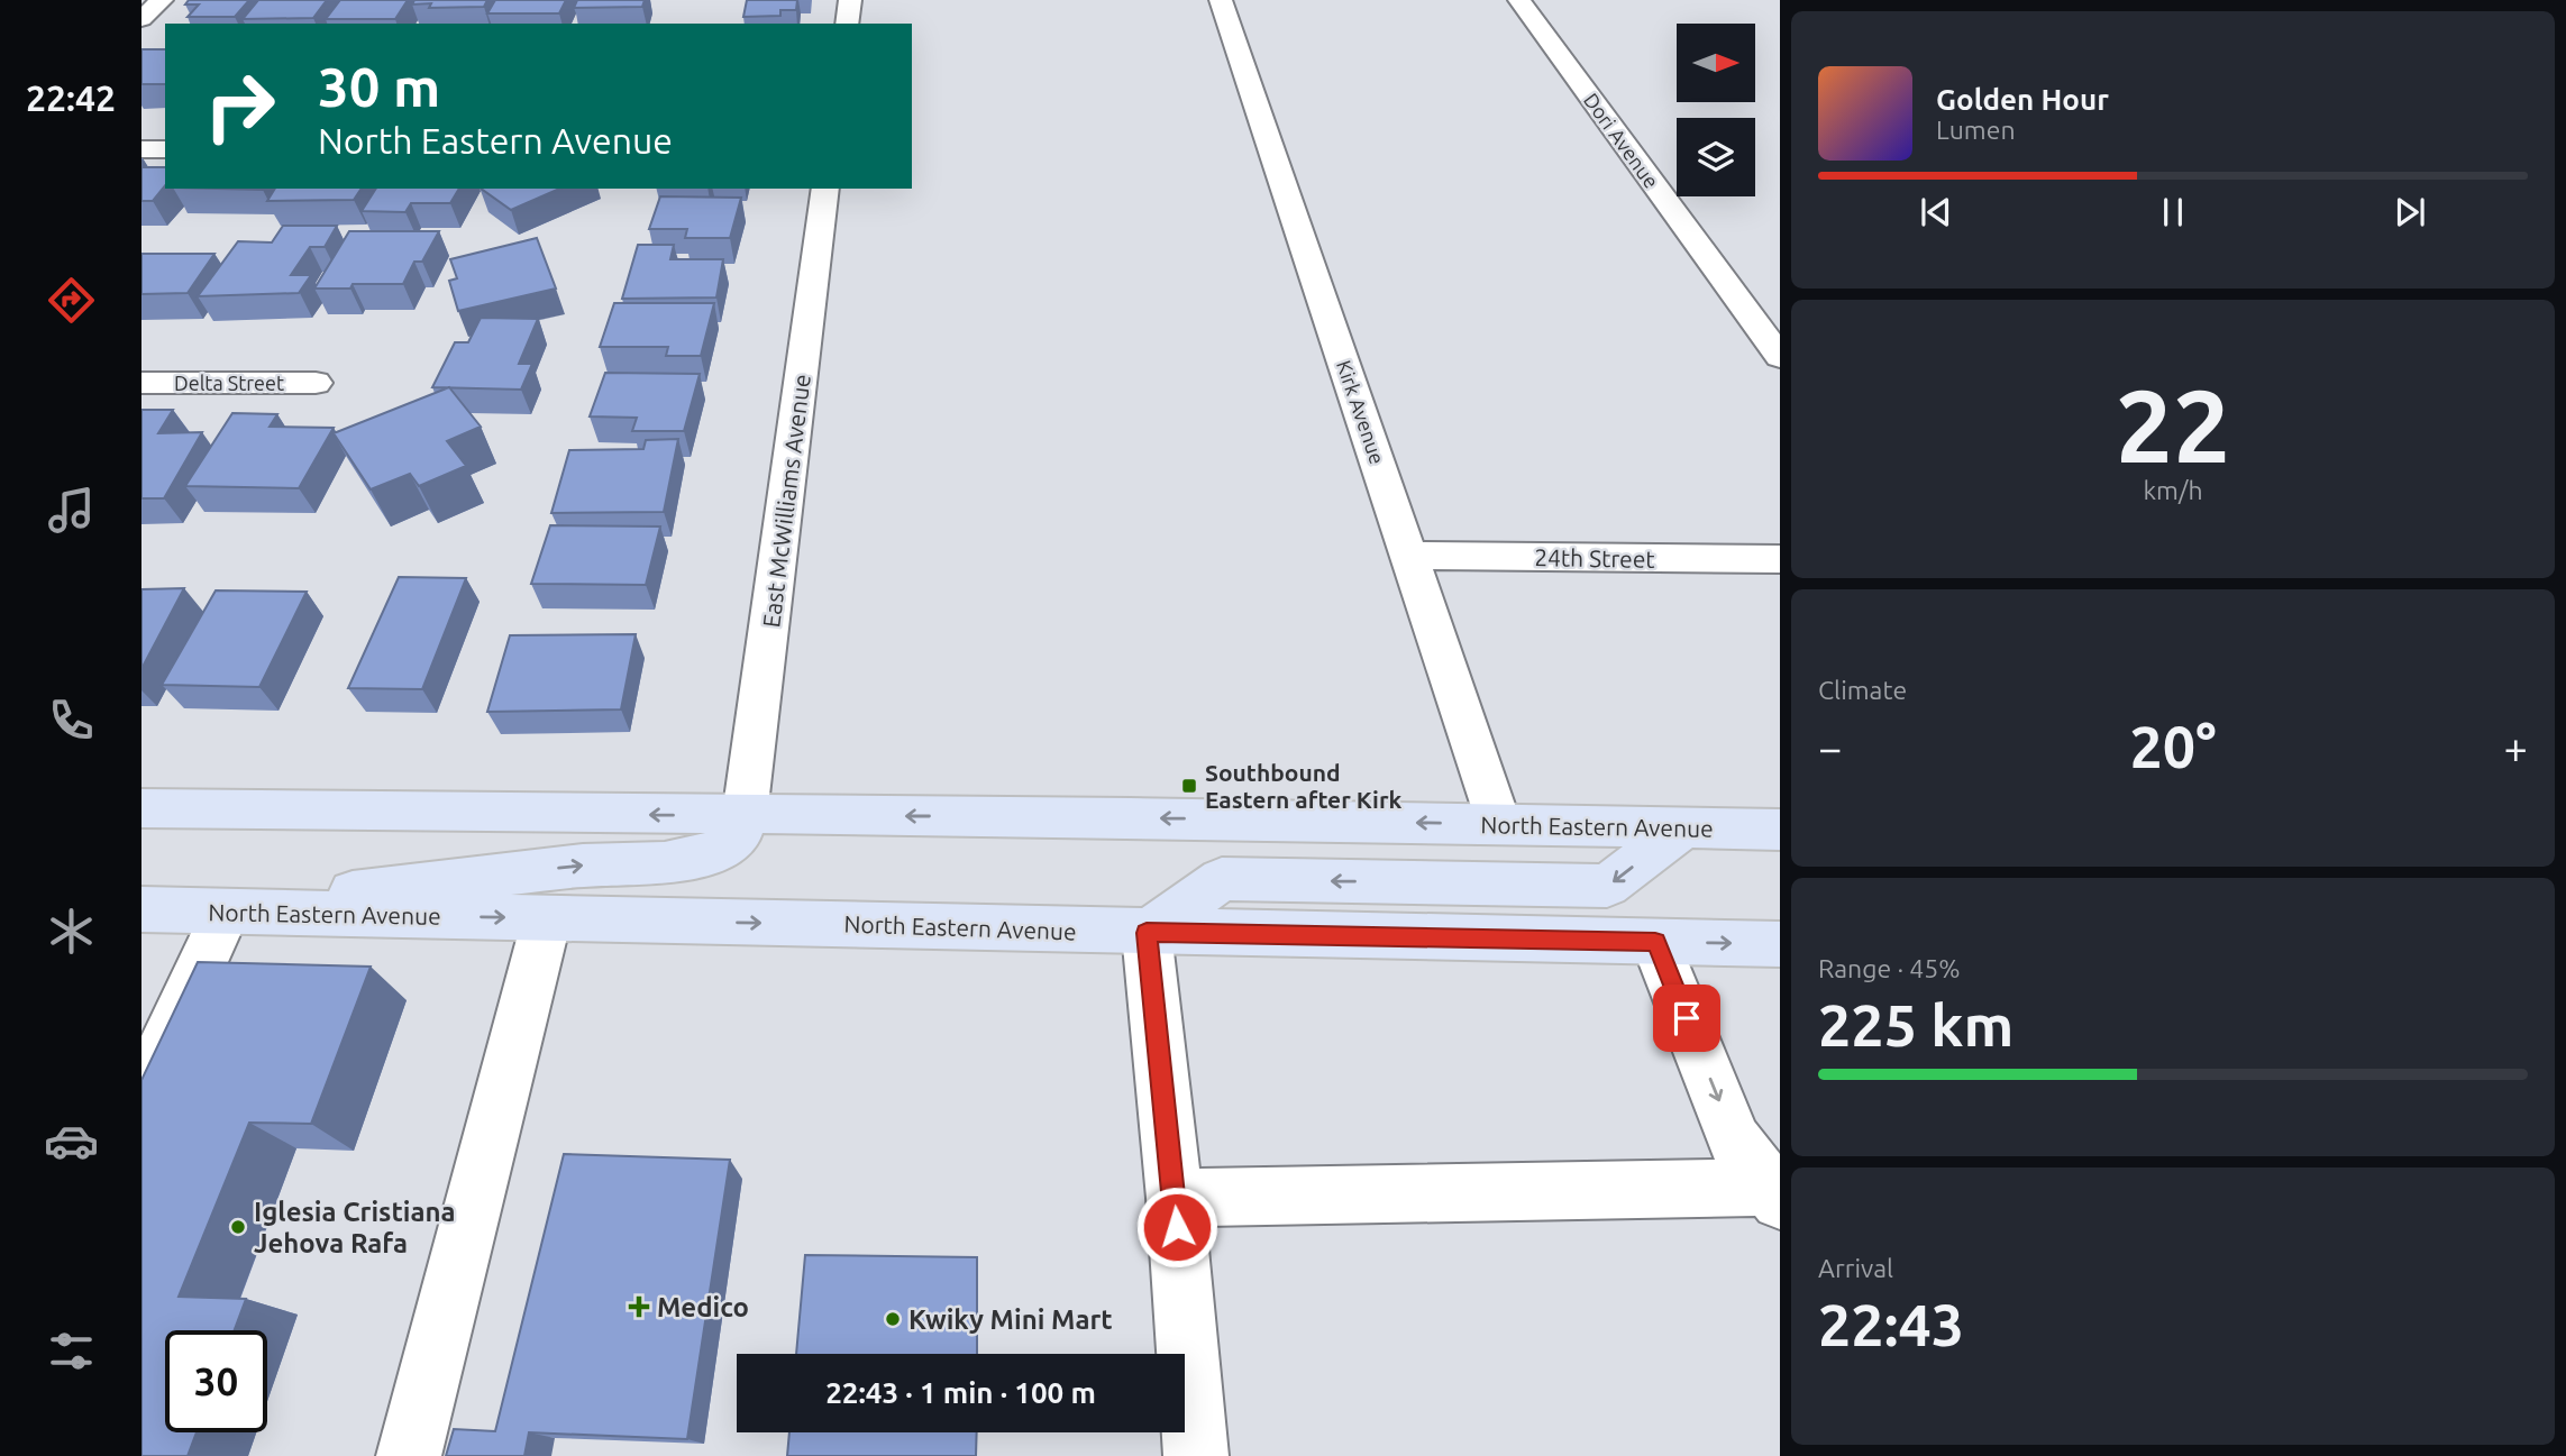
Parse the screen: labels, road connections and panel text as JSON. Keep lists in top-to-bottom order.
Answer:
{
  "streets": {
    "main road": ["North Eastern Avenue"],
    "street": [
      "Dori Avenue",
      "Delta Street",
      "Kirk Avenue",
      "East McWilliams Avenue",
      "24th Street"
    ]
  },
  "crossings": [
    ["Kirk Avenue", "24th Street"],
    ["Kirk Avenue", "North Eastern Avenue"],
    ["East McWilliams Avenue", "North Eastern Avenue"]
  ],
  "places": {
    "transit": ["Southbound Eastern after Kirk"],
    "other": ["Iglesia Cristiana Jehova Rafa", "Kwiky Mini Mart"],
    "health": ["Medico"]
  },
  "north": "right",
  "page": {
    "tabs": "22:42",
    "turn": ["30 m", "North Eastern Avenue"],
    "song": ["Golden Hour", "Lumen"],
    "tile": [
      ["22", "km/h"],
      "Climate",
      ["Range · 45%", "225 km"],
      ["Arrival", "22:43"]
    ],
    "heat": ["−", "20°", "+"],
    "limit": "30",
    "trip": "22:43 · 1 min · 100 m"
  }
}
